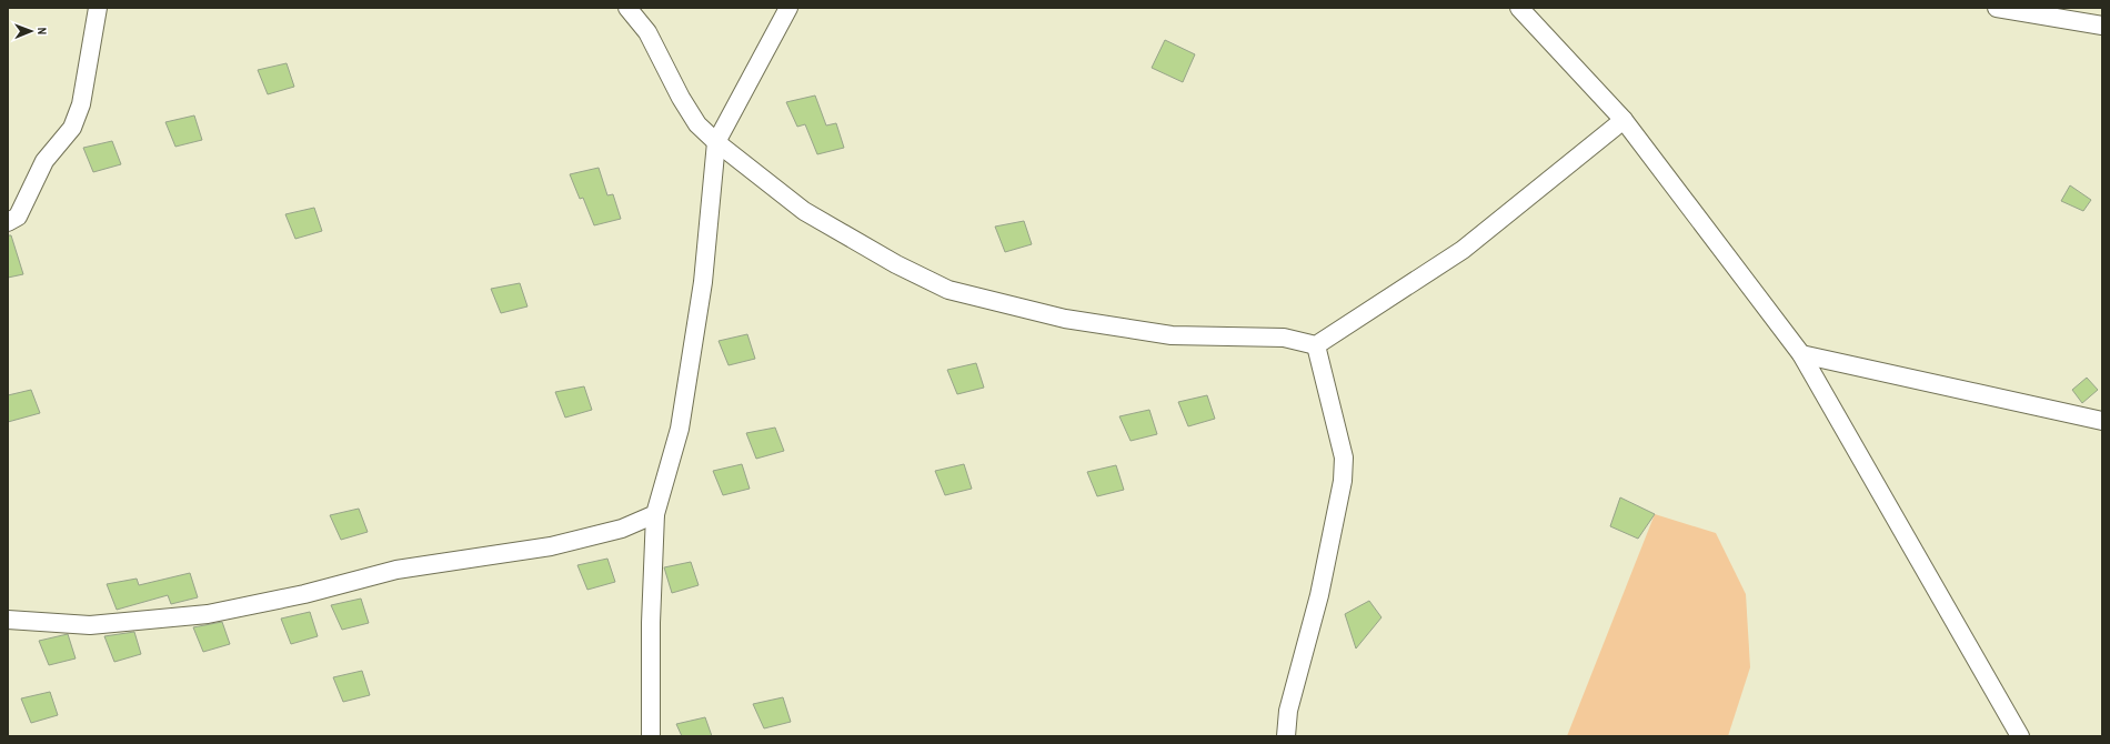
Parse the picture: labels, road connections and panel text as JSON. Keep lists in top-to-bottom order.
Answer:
{
  "north": "right"
}
